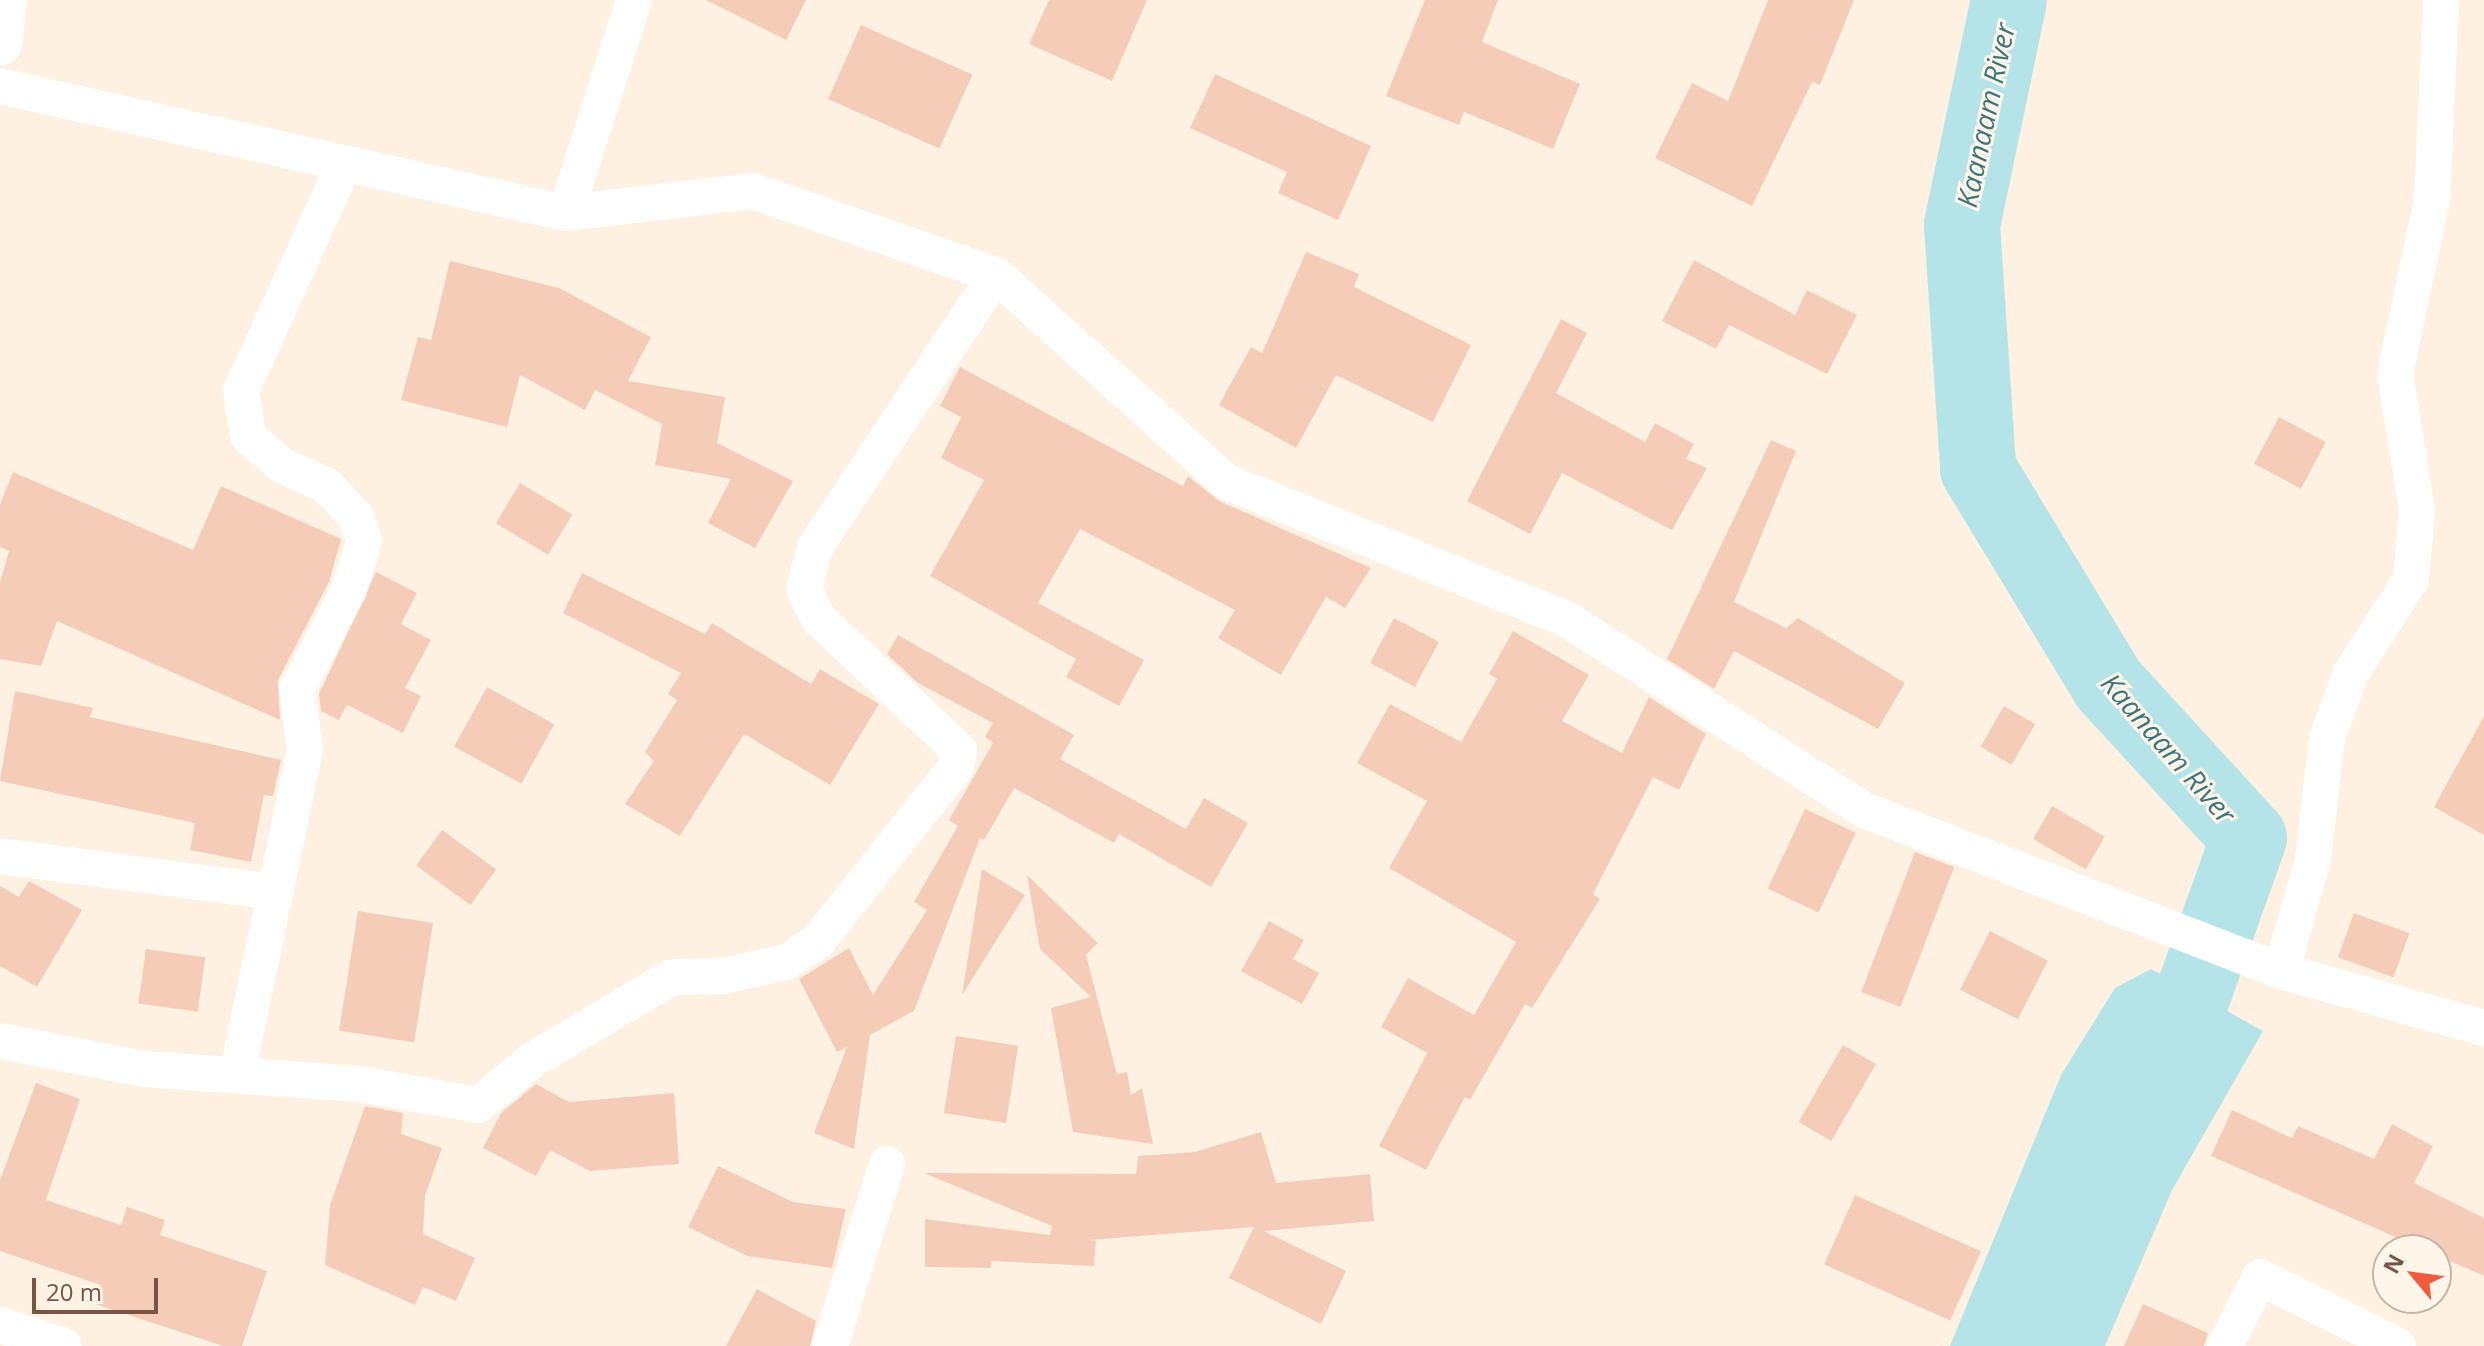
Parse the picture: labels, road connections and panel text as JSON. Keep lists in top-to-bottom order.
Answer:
{
  "water": ["Kaanaam River"],
  "scale_bar": "20 m",
  "north": "top left"
}
